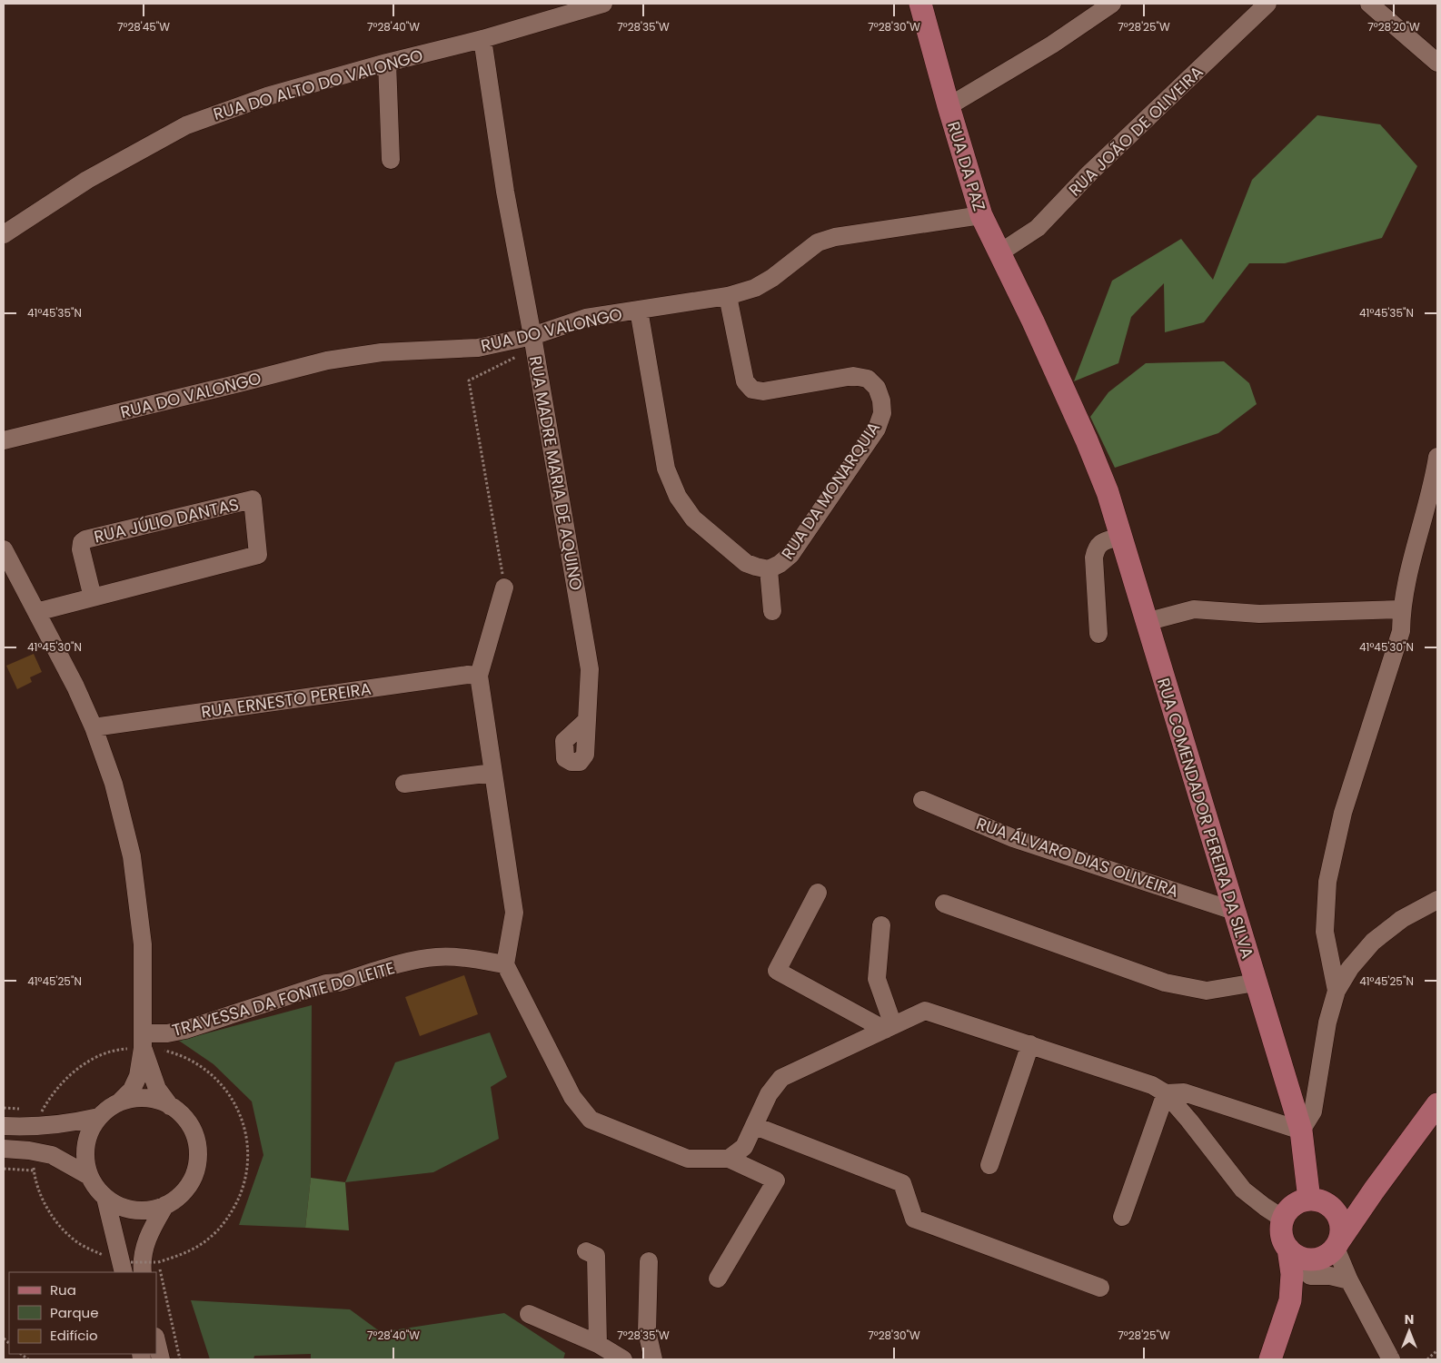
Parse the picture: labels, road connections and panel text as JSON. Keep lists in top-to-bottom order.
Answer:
{
  "streets": {
    "main road": ["RUA DA PAZ", "RUA COMENDADOR PEREIRA DA SILVA"],
    "street": [
      "RUA DO ALTO DO VALONGO",
      "RUA JOÃO DE OLIVEIRA",
      "RUA DO VALONGO",
      "RUA MADRE MARIA DE AQUINO",
      "RUA DA MONARQUIA",
      "RUA JÚLIO DANTAS",
      "RUA ERNESTO PEREIRA",
      "RUA ÁLVARO DIAS OLIVEIRA",
      "TRAVESSA DA FONTE DO LEITE"
    ]
  },
  "crossings": [
    ["RUA DO ALTO DO VALONGO", "RUA MADRE MARIA DE AQUINO"],
    ["RUA JOÃO DE OLIVEIRA", "RUA DA PAZ"],
    ["RUA DA PAZ", "RUA DO VALONGO"],
    ["RUA DA PAZ", "RUA COMENDADOR PEREIRA DA SILVA"],
    ["RUA DO VALONGO", "RUA MADRE MARIA DE AQUINO"],
    ["RUA DO VALONGO", "RUA DA MONARQUIA"],
    ["RUA COMENDADOR PEREIRA DA SILVA", "RUA ÁLVARO DIAS OLIVEIRA"]
  ],
  "legend": ["Rua", "Parque", "Edifício"],
  "north": "top",
  "coordinates": [
    "7°28'45\"W",
    "7°28'40\"W",
    "7°28'35\"W",
    "7°28'30\"W",
    "7°28'25\"W",
    "7°28'20\"W",
    "41°45'35\"N",
    "41°45'30\"N",
    "41°45'25\"N"
  ]
}
